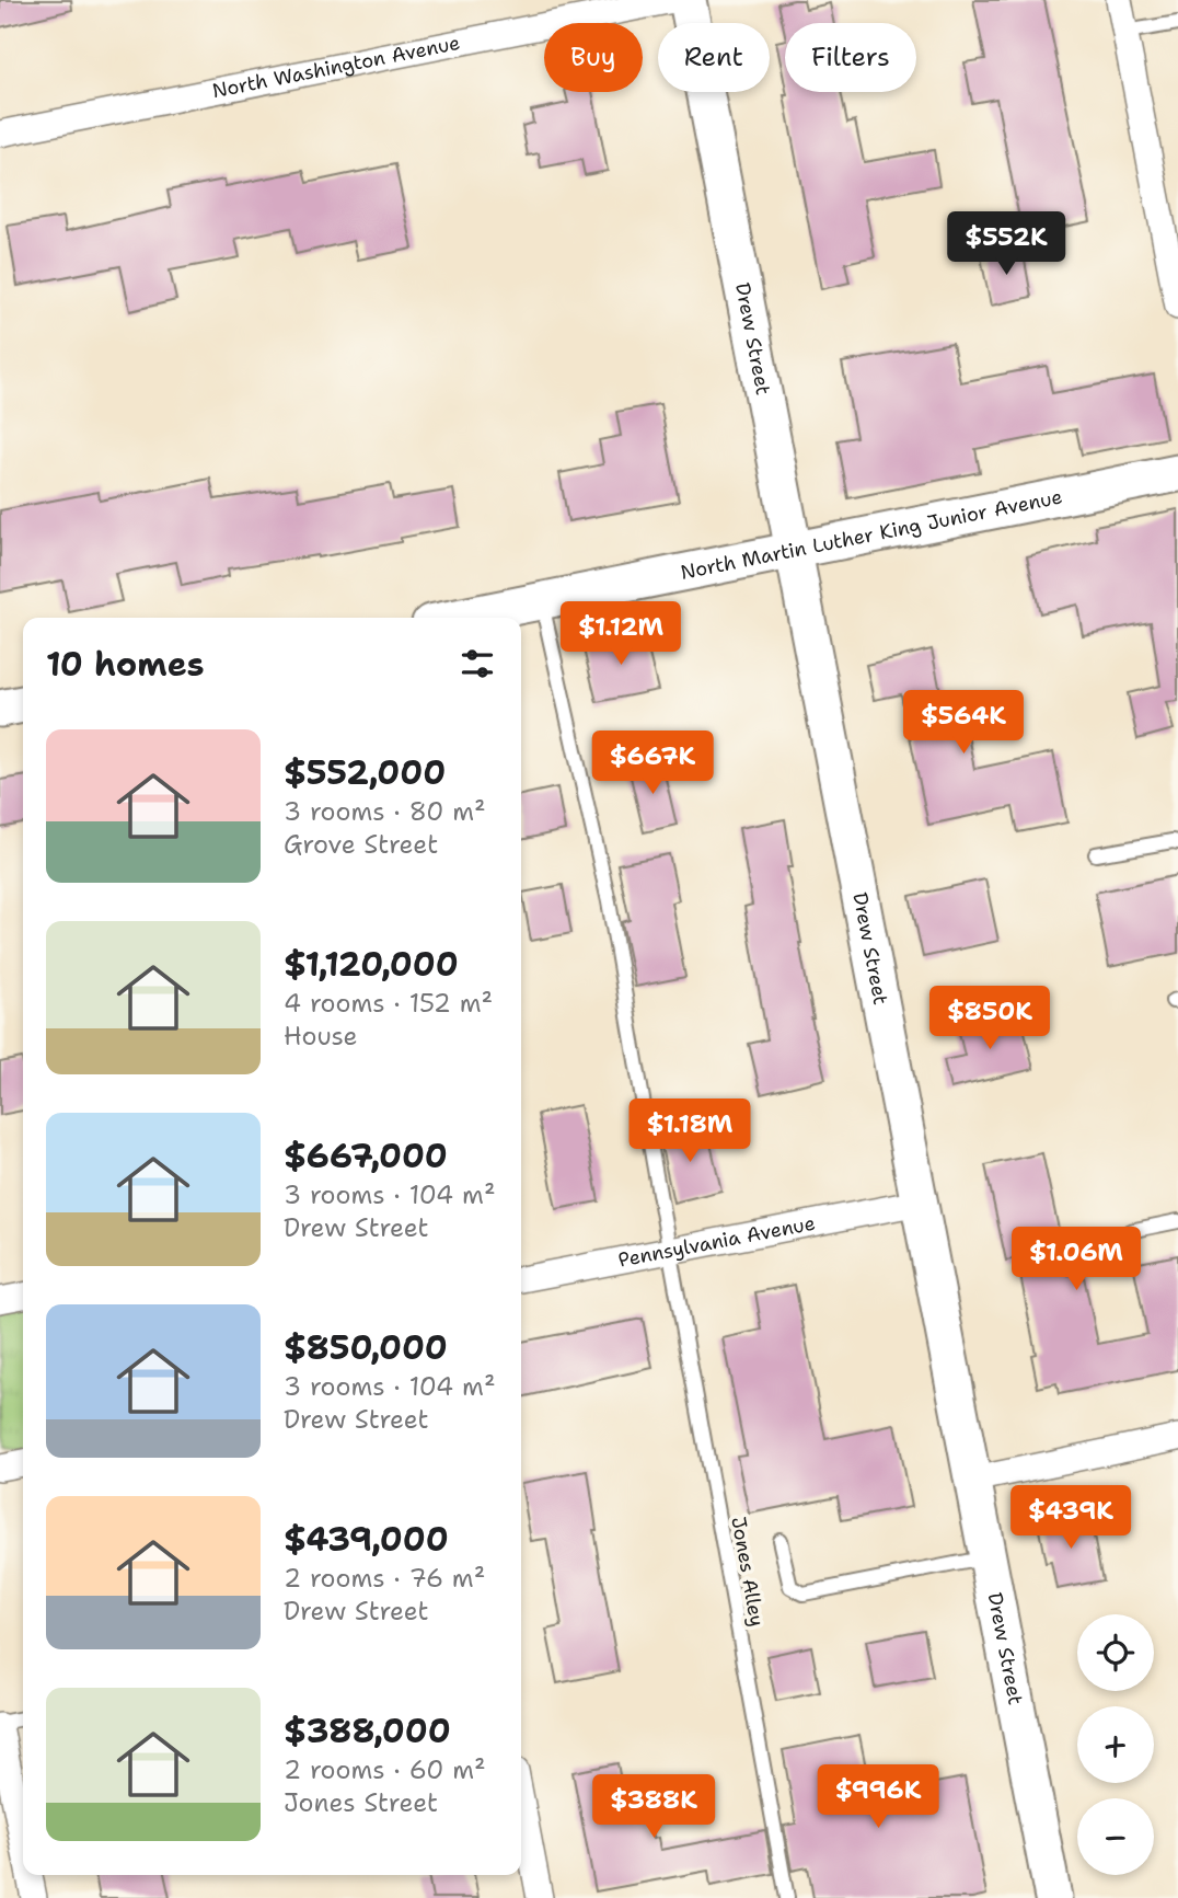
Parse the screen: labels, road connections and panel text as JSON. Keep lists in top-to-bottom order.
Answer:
{
  "streets": {
    "main road": ["Drew Street", "North Martin Luther King Junior Avenue"],
    "street": ["North Washington Avenue", "Pennsylvania Avenue"],
    "lane": ["Jones Alley"]
  },
  "crossings": [
    ["Drew Street", "North Martin Luther King Junior Avenue"],
    ["Drew Street", "Pennsylvania Avenue"],
    ["North Martin Luther King Junior Avenue", "Jones Alley"],
    ["Pennsylvania Avenue", "Jones Alley"]
  ],
  "page": {
    "chip": ["Buy", "Rent", "Filters"],
    "price": [
      "$552K",
      "$1.12M",
      "$564K",
      "$667K",
      "$850K",
      "$1.18M",
      "$1.06M",
      "$439K",
      "$996K",
      "$388K"
    ],
    "heading": "10 homes",
    "list": [
      {
        "name": "$552,000",
        "note": "3 rooms · 80 m² · Grove Street"
      },
      {
        "name": "$1,120,000",
        "note": "4 rooms · 152 m² · House"
      },
      {
        "name": "$667,000",
        "note": "3 rooms · 104 m² · Drew Street"
      },
      {
        "name": "$850,000",
        "note": "3 rooms · 104 m² · Drew Street"
      },
      {
        "name": "$439,000",
        "note": "2 rooms · 76 m² · Drew Street"
      },
      {
        "name": "$388,000",
        "note": "2 rooms · 60 m² · Jones Street"
      }
    ],
    "map_buttons": ["+", "−"]
  }
}
